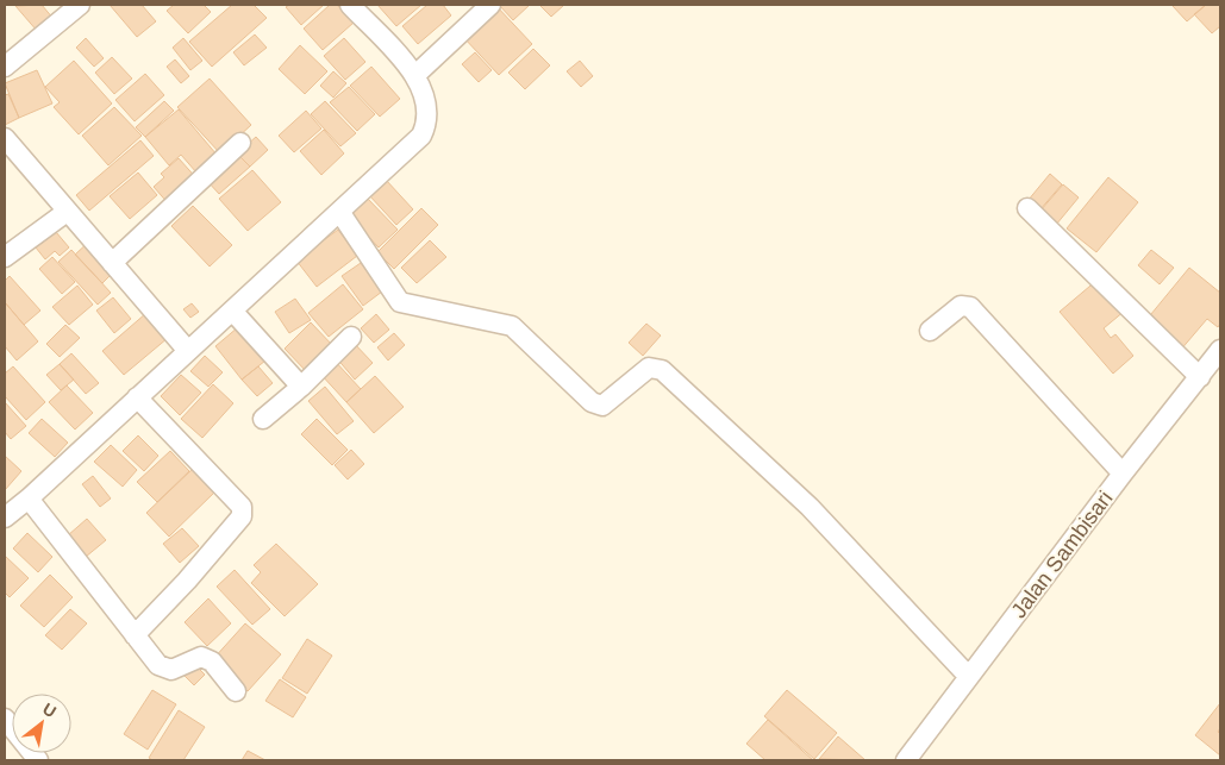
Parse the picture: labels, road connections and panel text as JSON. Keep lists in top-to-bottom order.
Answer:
{
  "streets": {
    "street": ["Jalan Sambisari"]
  },
  "north": "top right"
}
